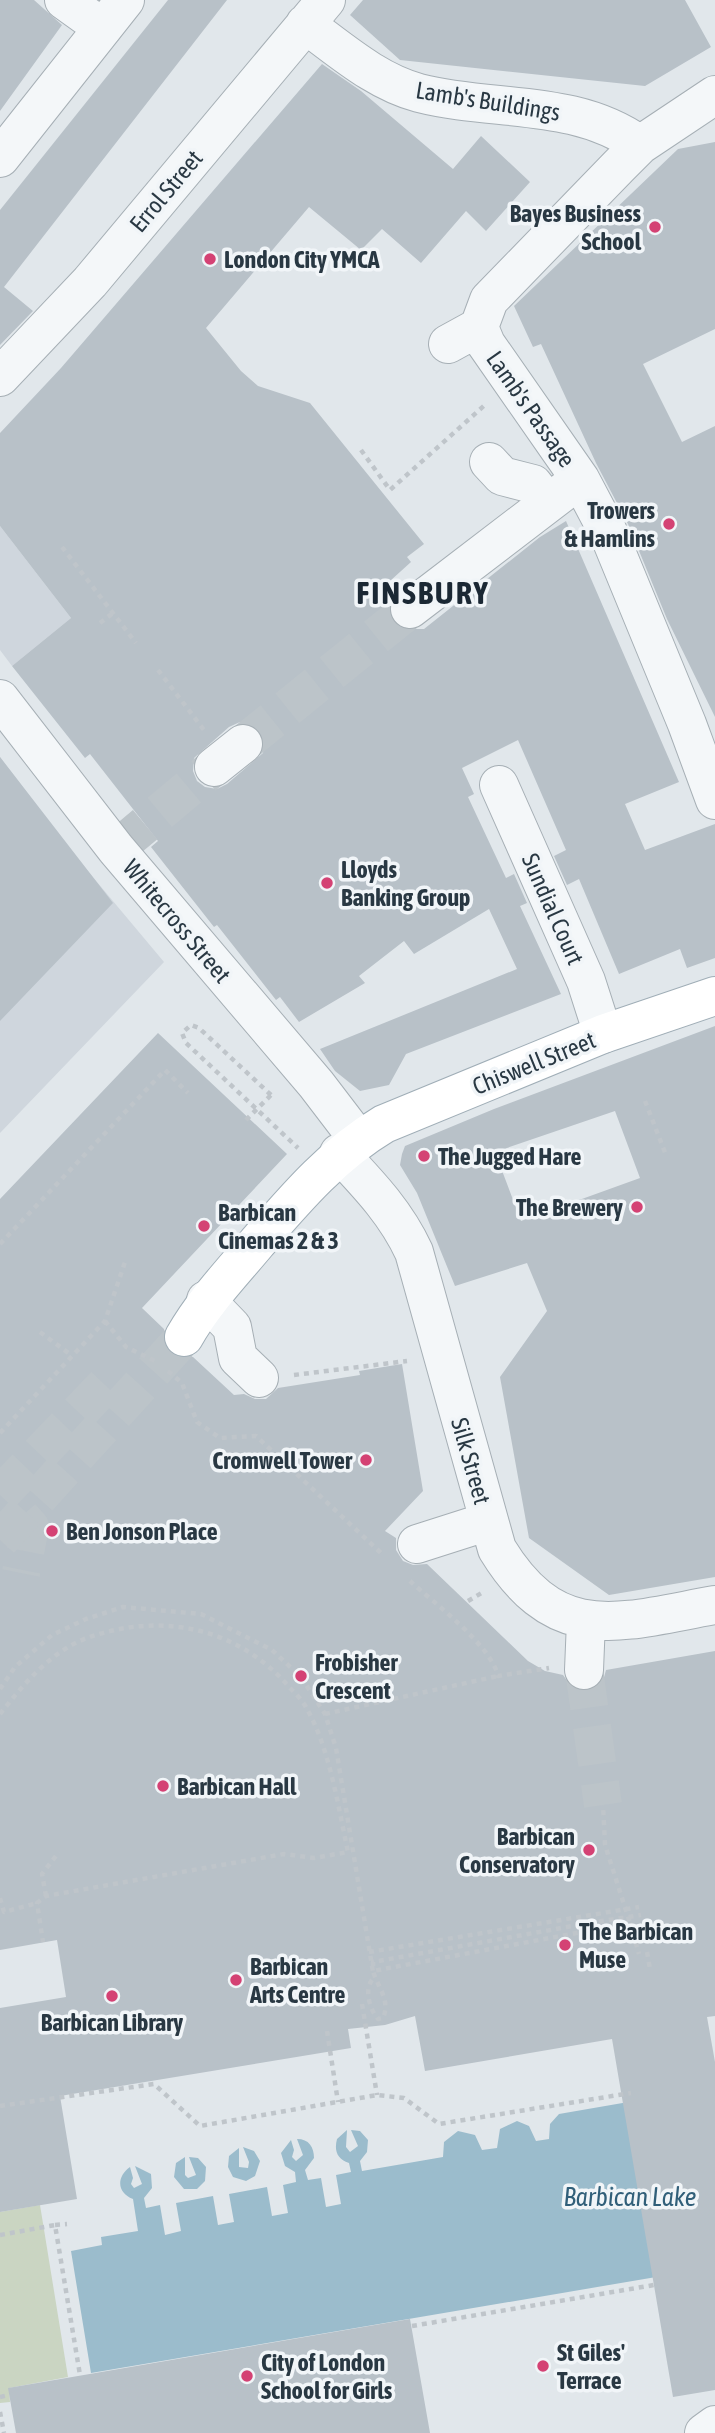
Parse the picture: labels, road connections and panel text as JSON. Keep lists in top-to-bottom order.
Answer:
{
  "streets": {
    "main road": ["Chiswell Street"],
    "street": [
      "Lamb's Buildings",
      "Errol Street",
      "Lamb's Passage",
      "Sundial Court",
      "Whitecross Street",
      "Silk Street"
    ]
  },
  "crossings": [
    ["Lamb's Buildings", "Errol Street"],
    ["Lamb's Buildings", "Lamb's Passage"],
    ["Sundial Court", "Chiswell Street"],
    ["Whitecross Street", "Chiswell Street"],
    ["Whitecross Street", "Silk Street"],
    ["Chiswell Street", "Silk Street"]
  ],
  "districts": ["FINSBURY"],
  "water": ["Barbican Lake"],
  "places": [
    "Bayes Business School",
    "London City YMCA",
    "Trowers & Hamlins",
    "Lloyds Banking Group",
    "The Jugged Hare",
    "The Brewery",
    "Barbican Cinemas 2 & 3",
    "Cromwell Tower",
    "Ben Jonson Place",
    "Frobisher Crescent",
    "Barbican Hall",
    "Barbican Conservatory",
    "The Barbican Muse",
    "Barbican Arts Centre",
    "Barbican Library",
    "St Giles' Terrace",
    "City of London School for Girls"
  ]
}
